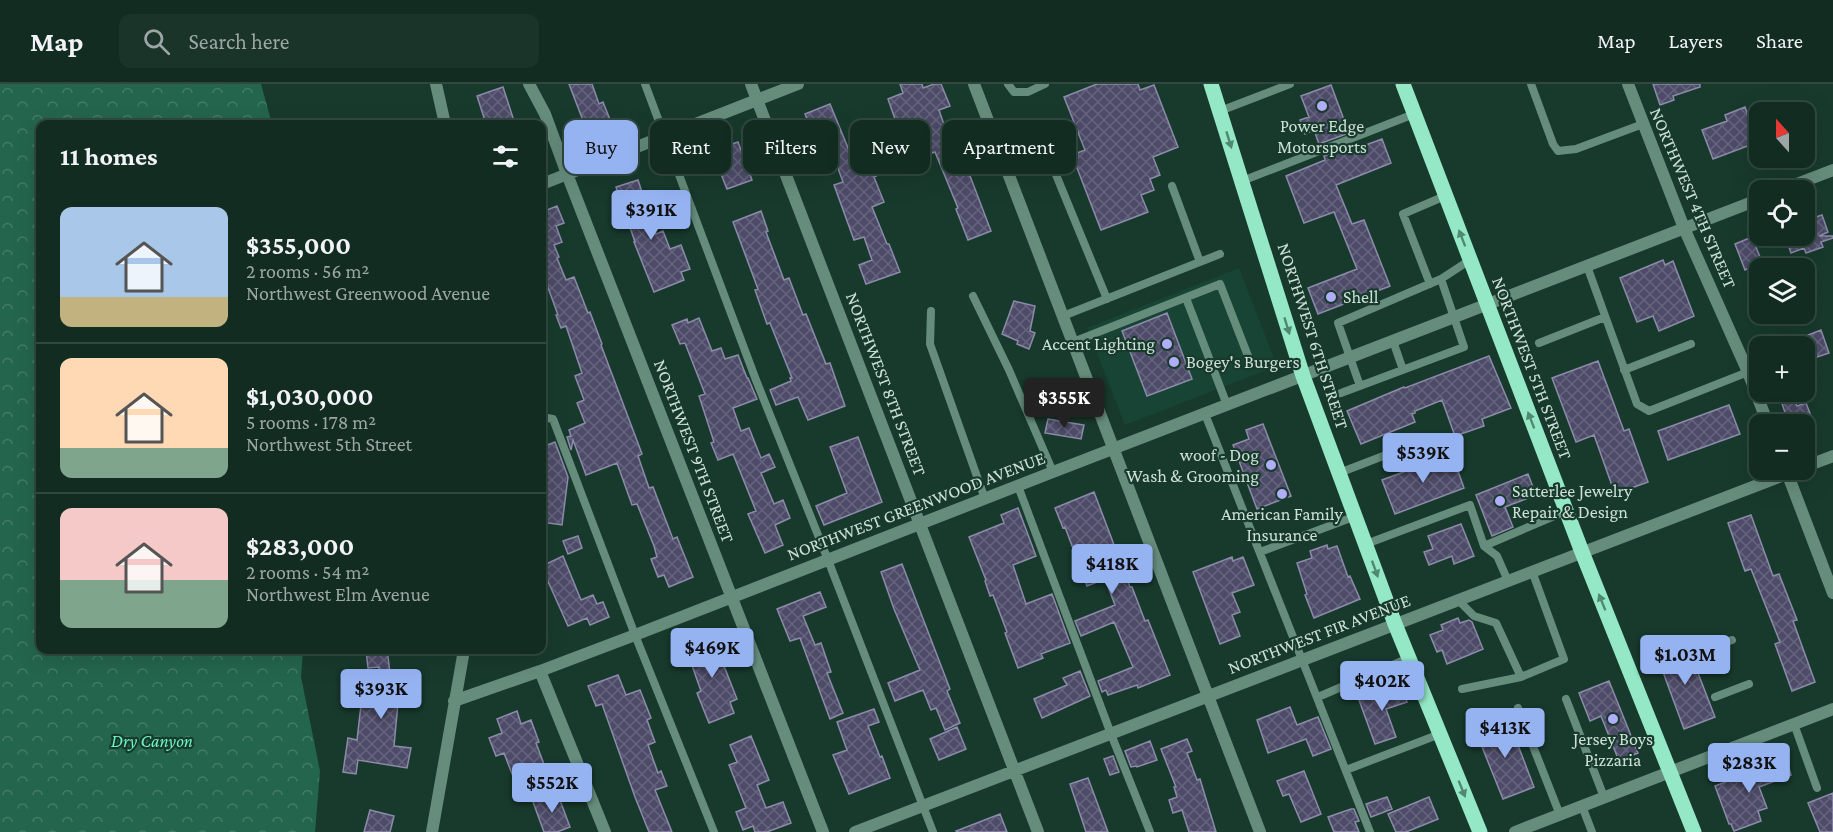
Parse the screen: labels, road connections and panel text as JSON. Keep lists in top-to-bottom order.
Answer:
{
  "streets": {
    "main road": ["NORTHWEST 6TH STREET", "NORTHWEST 5TH STREET"],
    "street": [
      "NORTHWEST 4TH STREET",
      "NORTHWEST 8TH STREET",
      "NORTHWEST 9TH STREET",
      "NORTHWEST GREENWOOD AVENUE",
      "NORTHWEST FIR AVENUE"
    ]
  },
  "crossings": [
    ["NORTHWEST 4TH STREET", "NORTHWEST GREENWOOD AVENUE"],
    ["NORTHWEST 6TH STREET", "NORTHWEST GREENWOOD AVENUE"],
    ["NORTHWEST 6TH STREET", "NORTHWEST FIR AVENUE"],
    ["NORTHWEST 5TH STREET", "NORTHWEST GREENWOOD AVENUE"],
    ["NORTHWEST 5TH STREET", "NORTHWEST FIR AVENUE"],
    ["NORTHWEST 8TH STREET", "NORTHWEST GREENWOOD AVENUE"],
    ["NORTHWEST 8TH STREET", "NORTHWEST FIR AVENUE"],
    ["NORTHWEST 9TH STREET", "NORTHWEST GREENWOOD AVENUE"]
  ],
  "one_way": ["NORTHWEST 6TH STREET", "NORTHWEST 5TH STREET"],
  "parks": ["Dry Canyon"],
  "places": [
    "Power Edge Motorsports",
    "Shell",
    "Accent Lighting",
    "Bogey's Burgers",
    "woof - Dog Wash & Grooming",
    "American Family Insurance",
    "Satterlee Jewelry Repair & Design",
    "Jersey Boys Pizzaria"
  ],
  "north": "top",
  "page": {
    "header": "Map",
    "search": "Search here",
    "nav": ["Map", "Layers", "Share"],
    "map_buttons": ["+", "−"],
    "chip": [
      "Buy",
      "Rent",
      "Filters",
      "New",
      "Apartment"
    ],
    "heading": "11 homes",
    "price": [
      "$391K",
      "$355K",
      "$539K",
      "$418K",
      "$469K",
      "$1.03M",
      "$402K",
      "$393K",
      "$413K",
      "$283K",
      "$552K"
    ],
    "list": [
      {
        "name": "$355,000",
        "note": "2 rooms · 56 m² · Northwest Greenwood Avenue"
      },
      {
        "name": "$1,030,000",
        "note": "5 rooms · 178 m² · Northwest 5th Street"
      },
      {
        "name": "$283,000",
        "note": "2 rooms · 54 m² · Northwest Elm Avenue"
      }
    ]
  }
}
